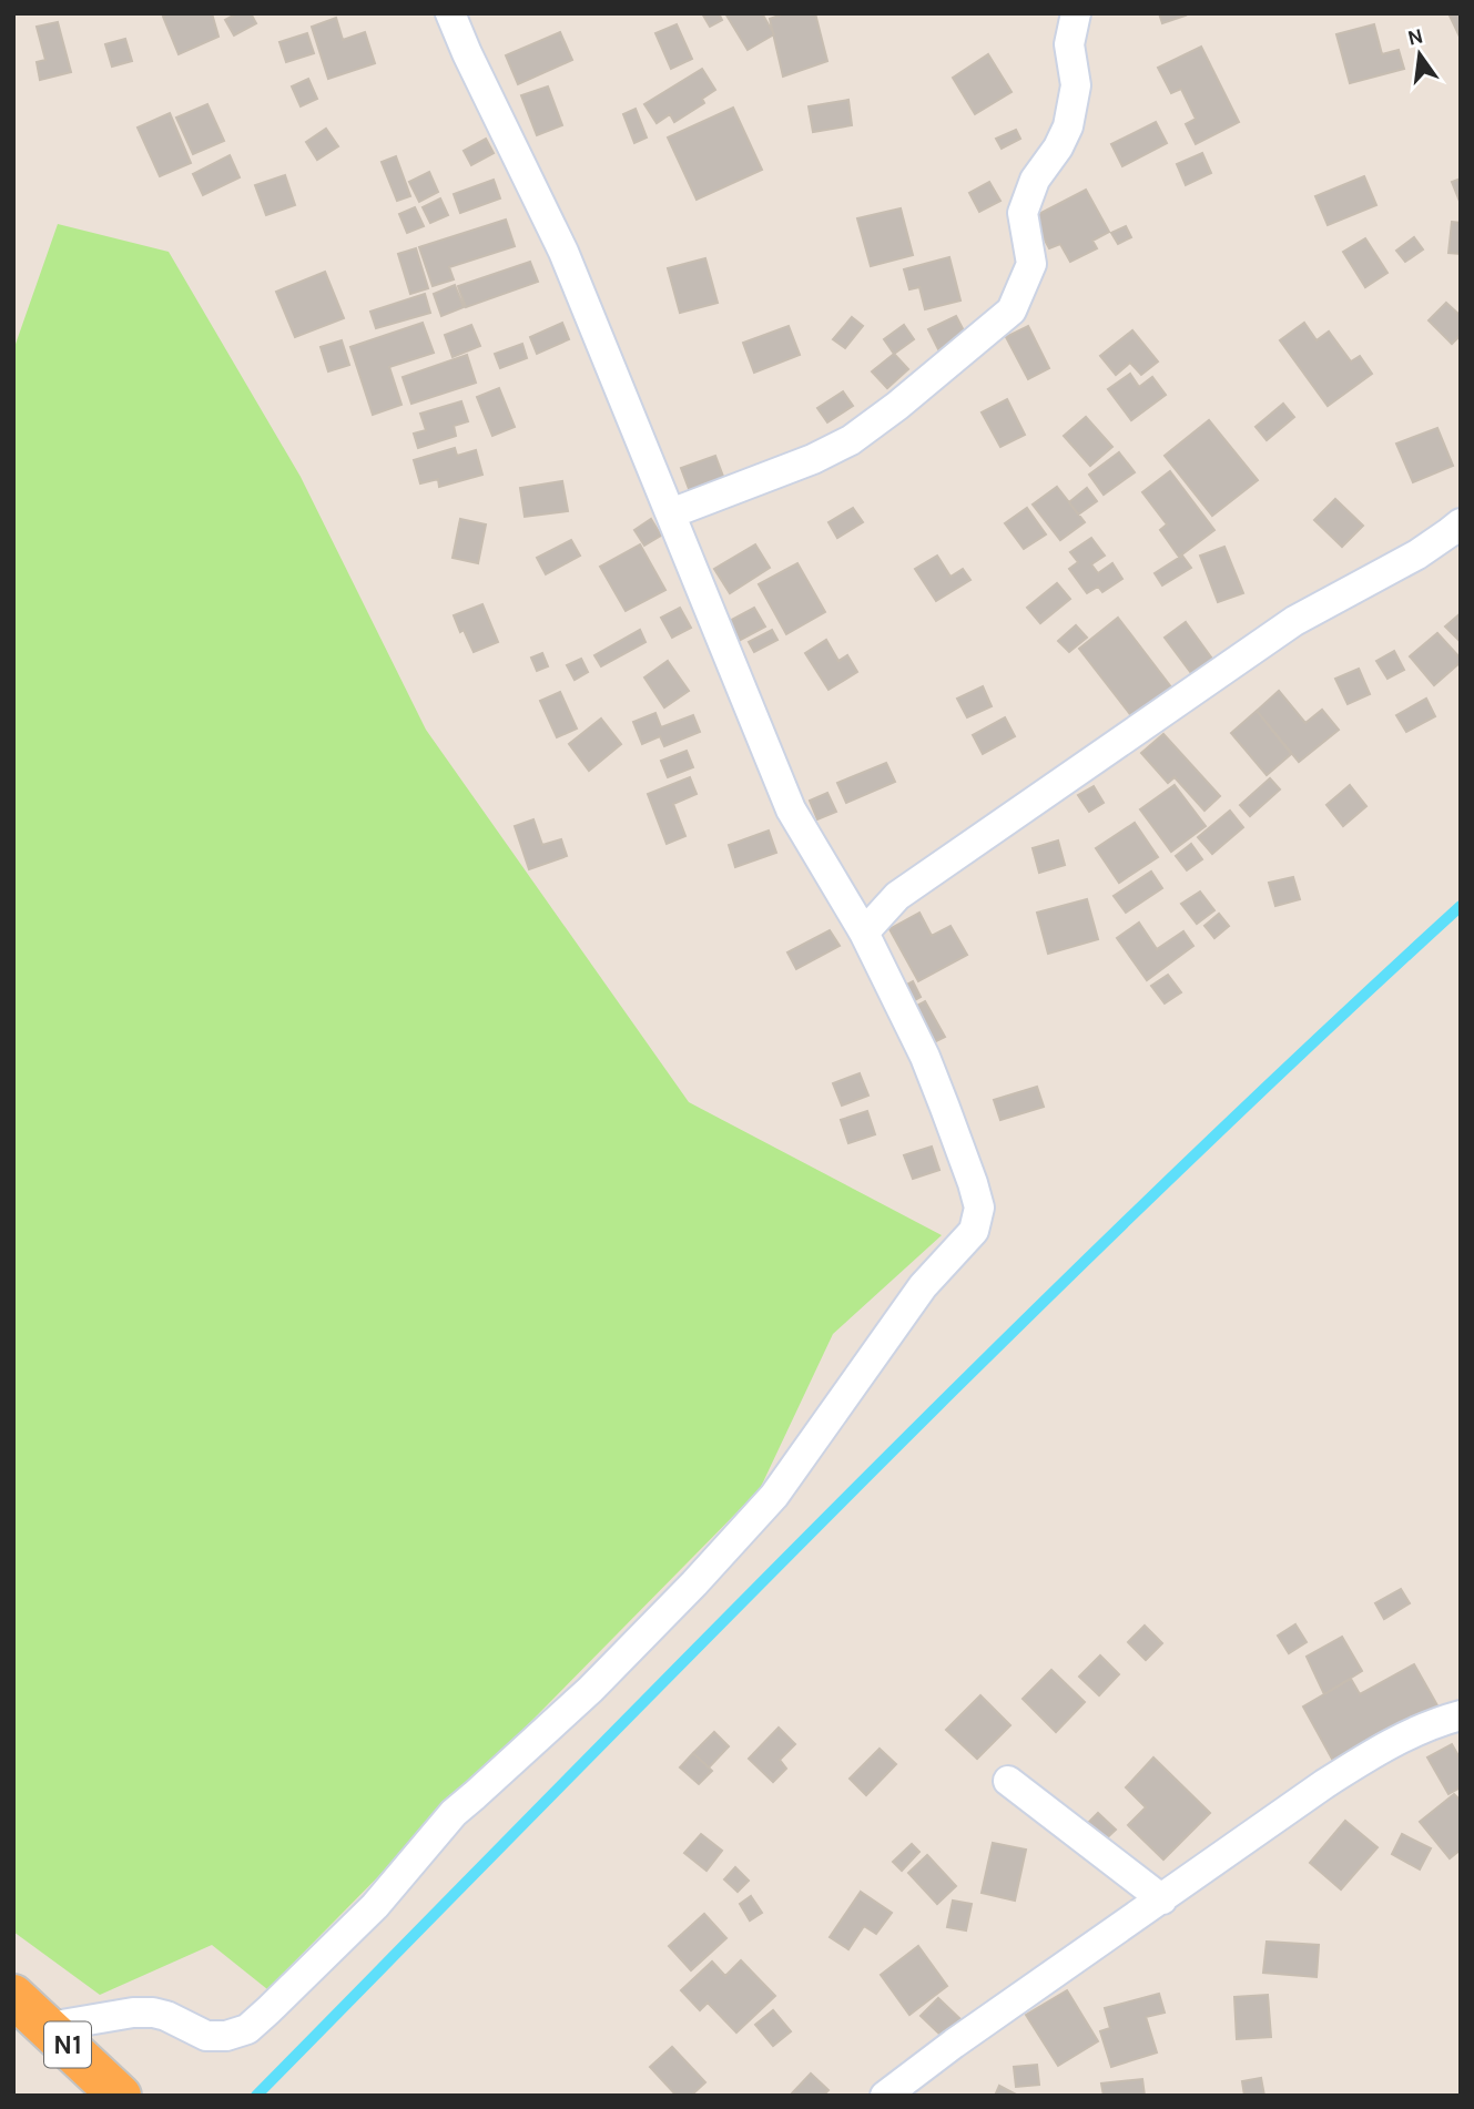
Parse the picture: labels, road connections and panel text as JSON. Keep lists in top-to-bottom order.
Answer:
{
  "streets": {
    "highway": ["N1"]
  },
  "north": "top"
}
